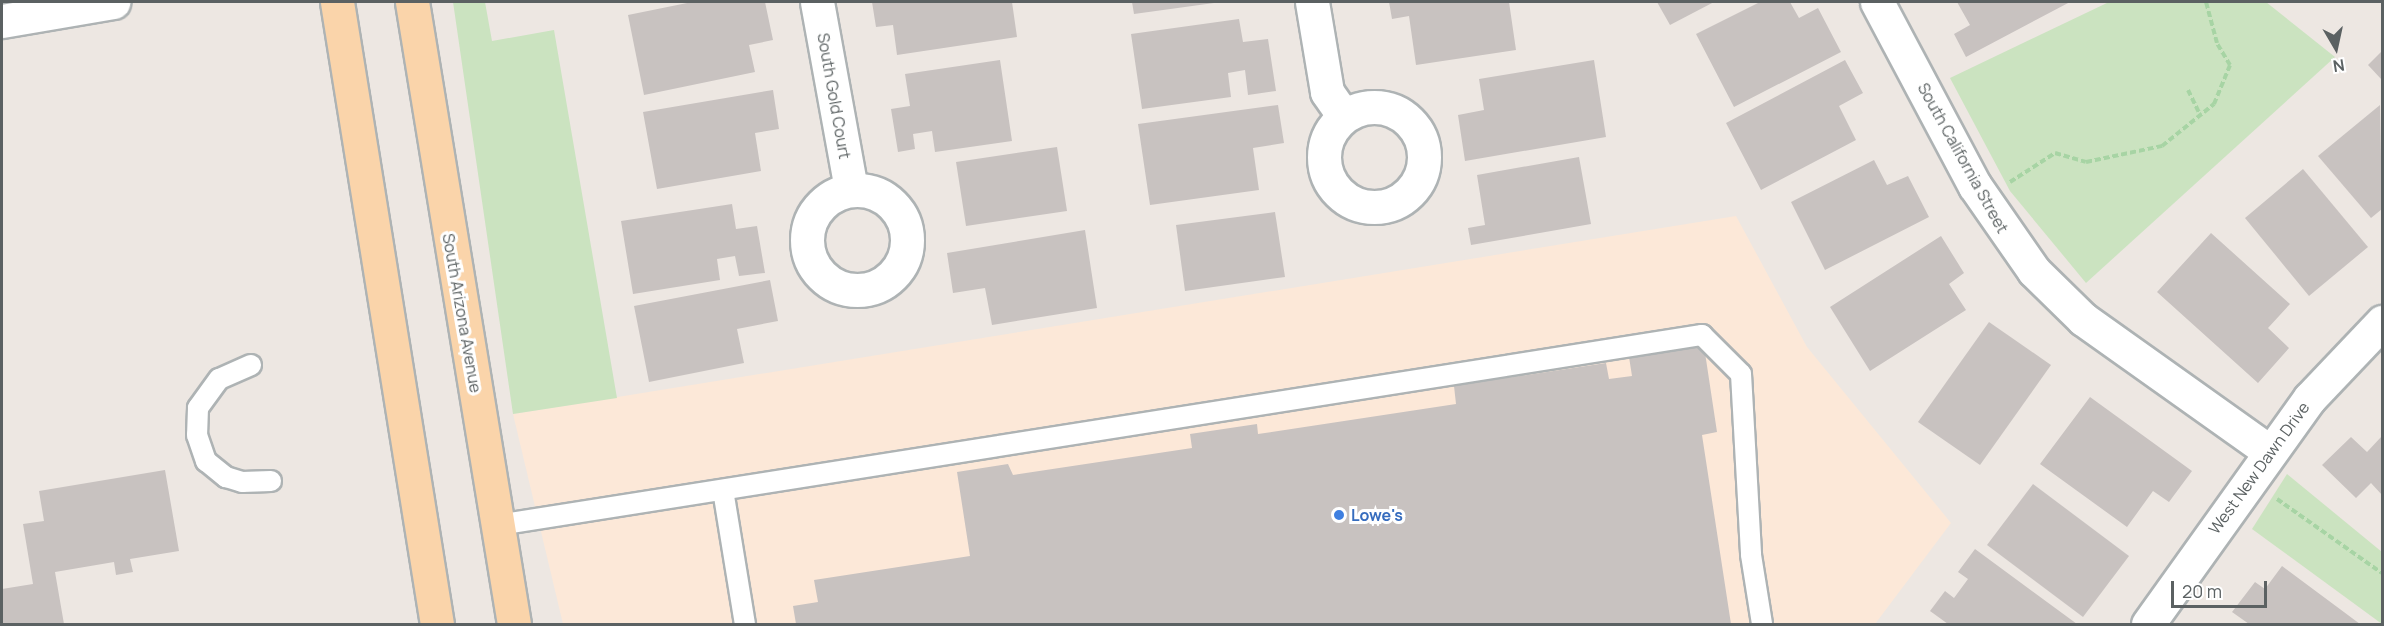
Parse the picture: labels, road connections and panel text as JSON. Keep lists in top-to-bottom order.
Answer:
{
  "streets": {
    "main road": ["South Arizona Avenue"],
    "street": ["South Gold Court", "South California Street", "West New Dawn Drive"]
  },
  "crossings": [
    ["South California Street", "West New Dawn Drive"]
  ],
  "places": ["Lowe's"],
  "scale_bar": "20 m",
  "north": "bottom"
}
